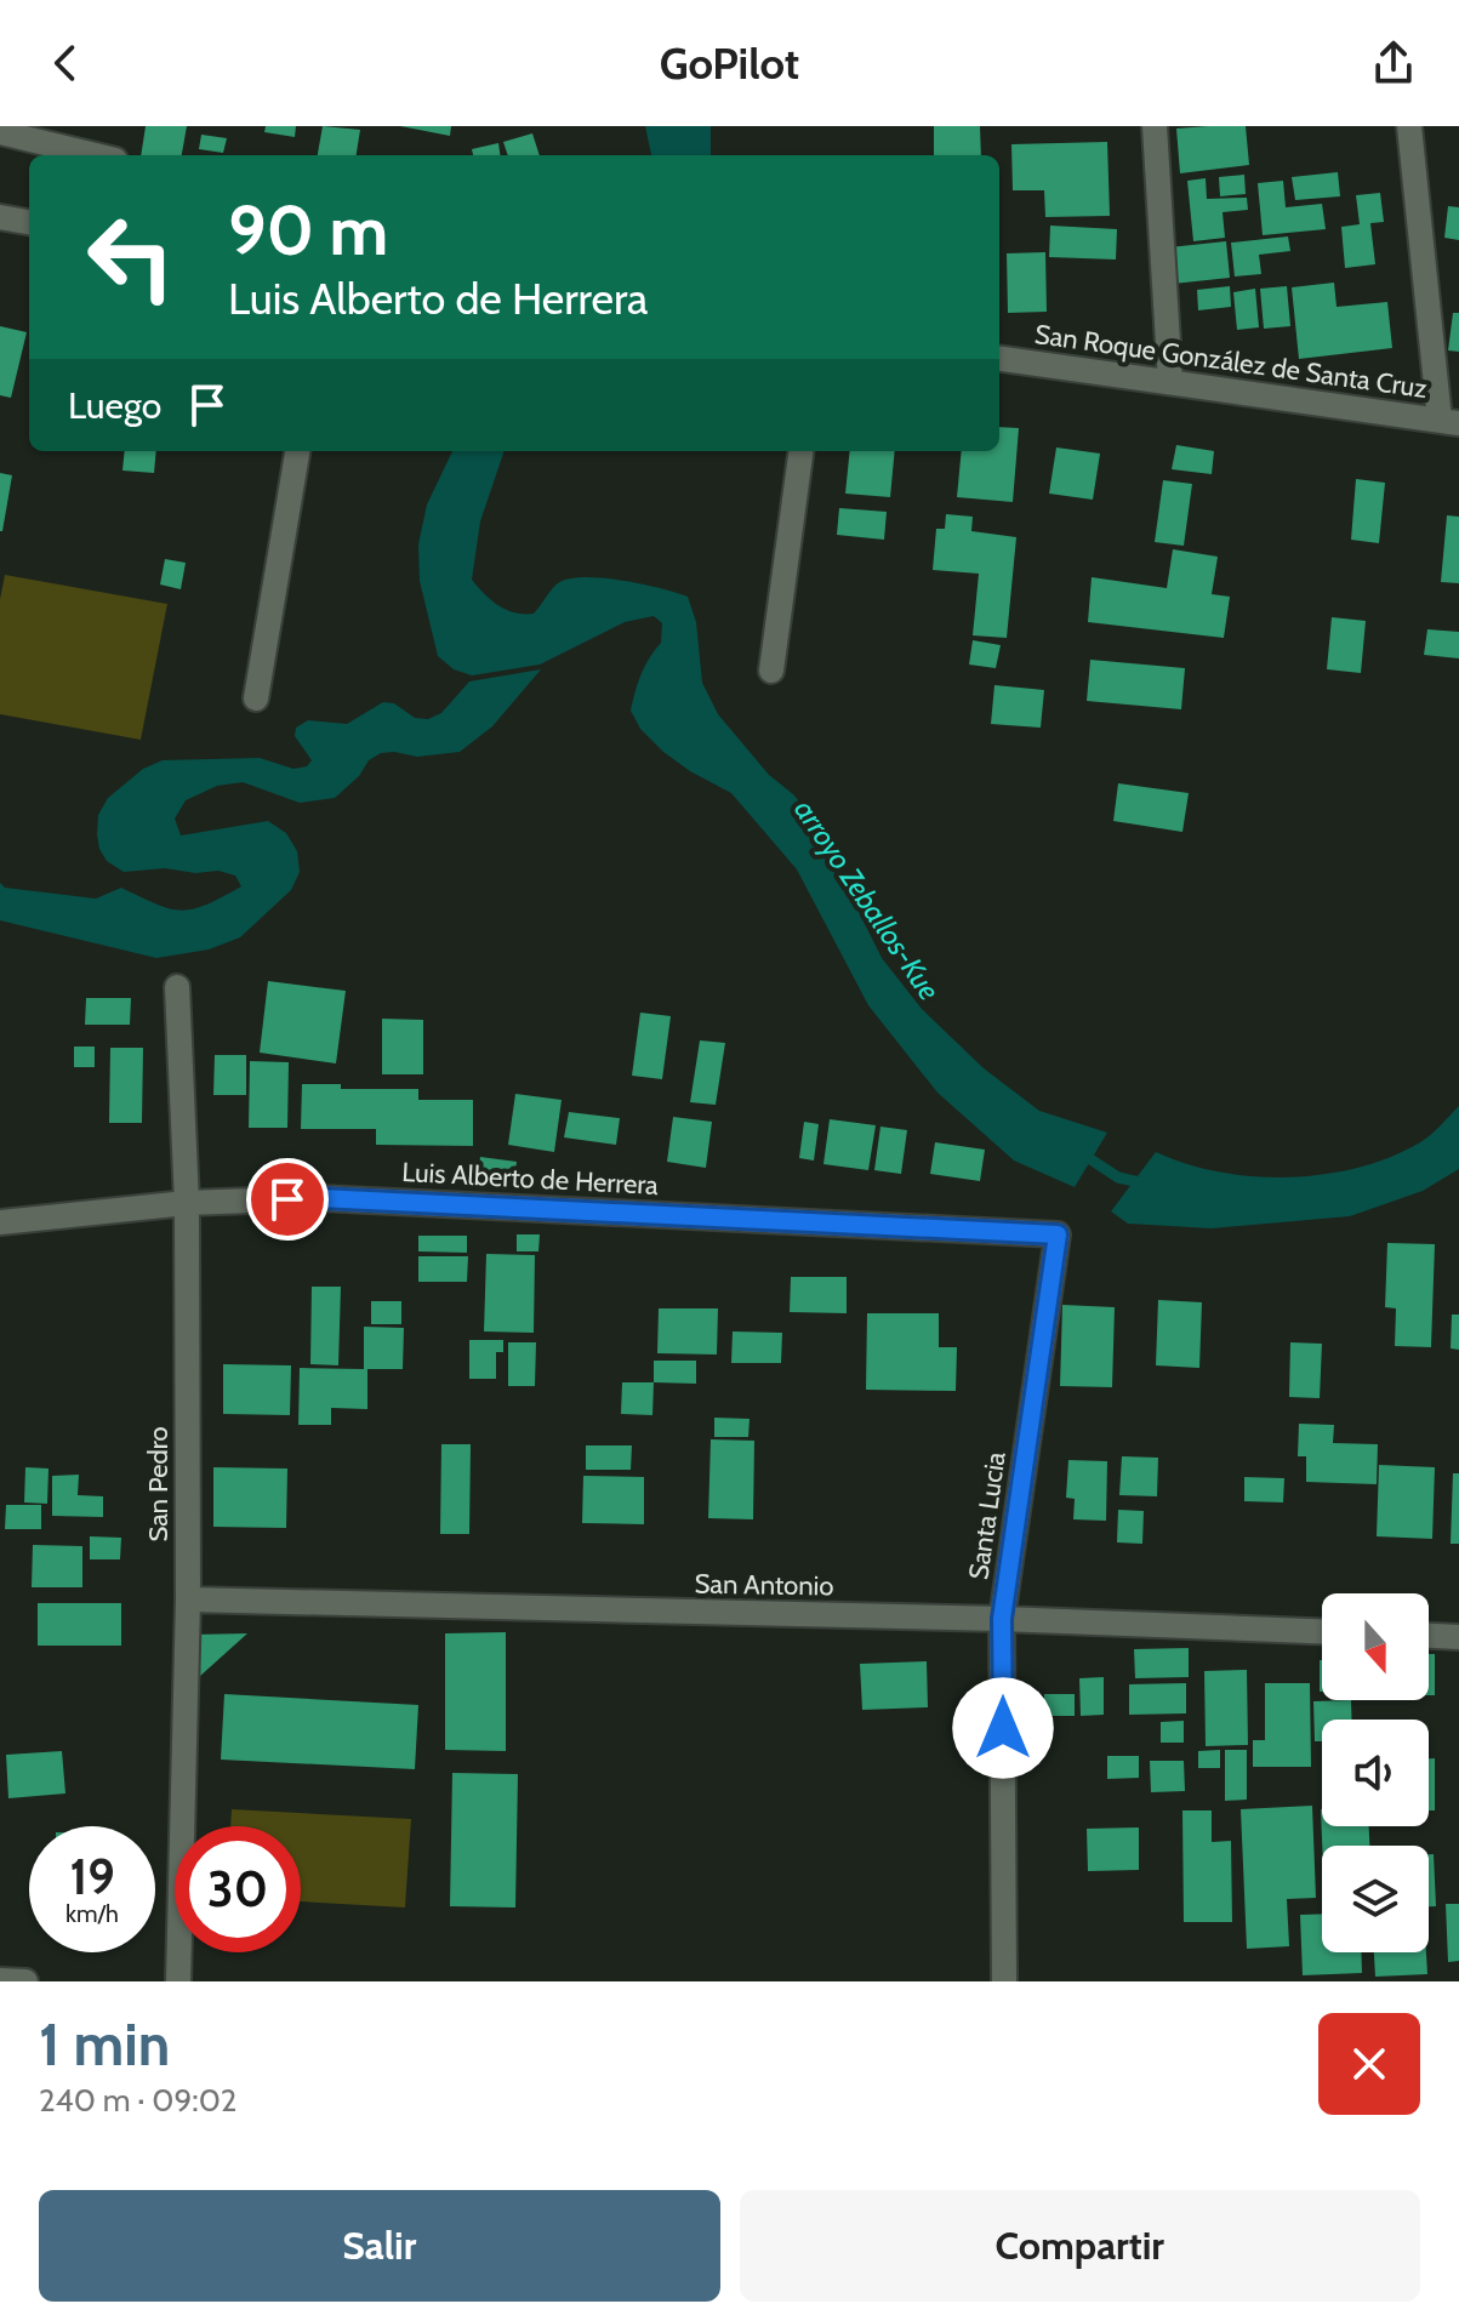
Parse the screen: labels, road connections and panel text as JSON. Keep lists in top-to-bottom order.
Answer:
{
  "streets": {
    "street": [
      "San Roque González de Santa Cruz",
      "Luis Alberto de Herrera",
      "San Pedro",
      "Santa Lucia",
      "San Antonio"
    ]
  },
  "crossings": [
    ["Luis Alberto de Herrera", "San Pedro"],
    ["Luis Alberto de Herrera", "Santa Lucia"],
    ["San Pedro", "San Antonio"],
    ["Santa Lucia", "San Antonio"]
  ],
  "water": ["arroyo Zeballos-Kue"],
  "north": "bottom",
  "page": {
    "header": "GoPilot",
    "turn": ["90 m", "Luis Alberto de Herrera"],
    "then": "Luego",
    "speed": "19 km/h",
    "limit": "30",
    "heading": ["1 min", "240 m · 09:02"],
    "buttons": ["Salir", "Compartir"]
  }
}
